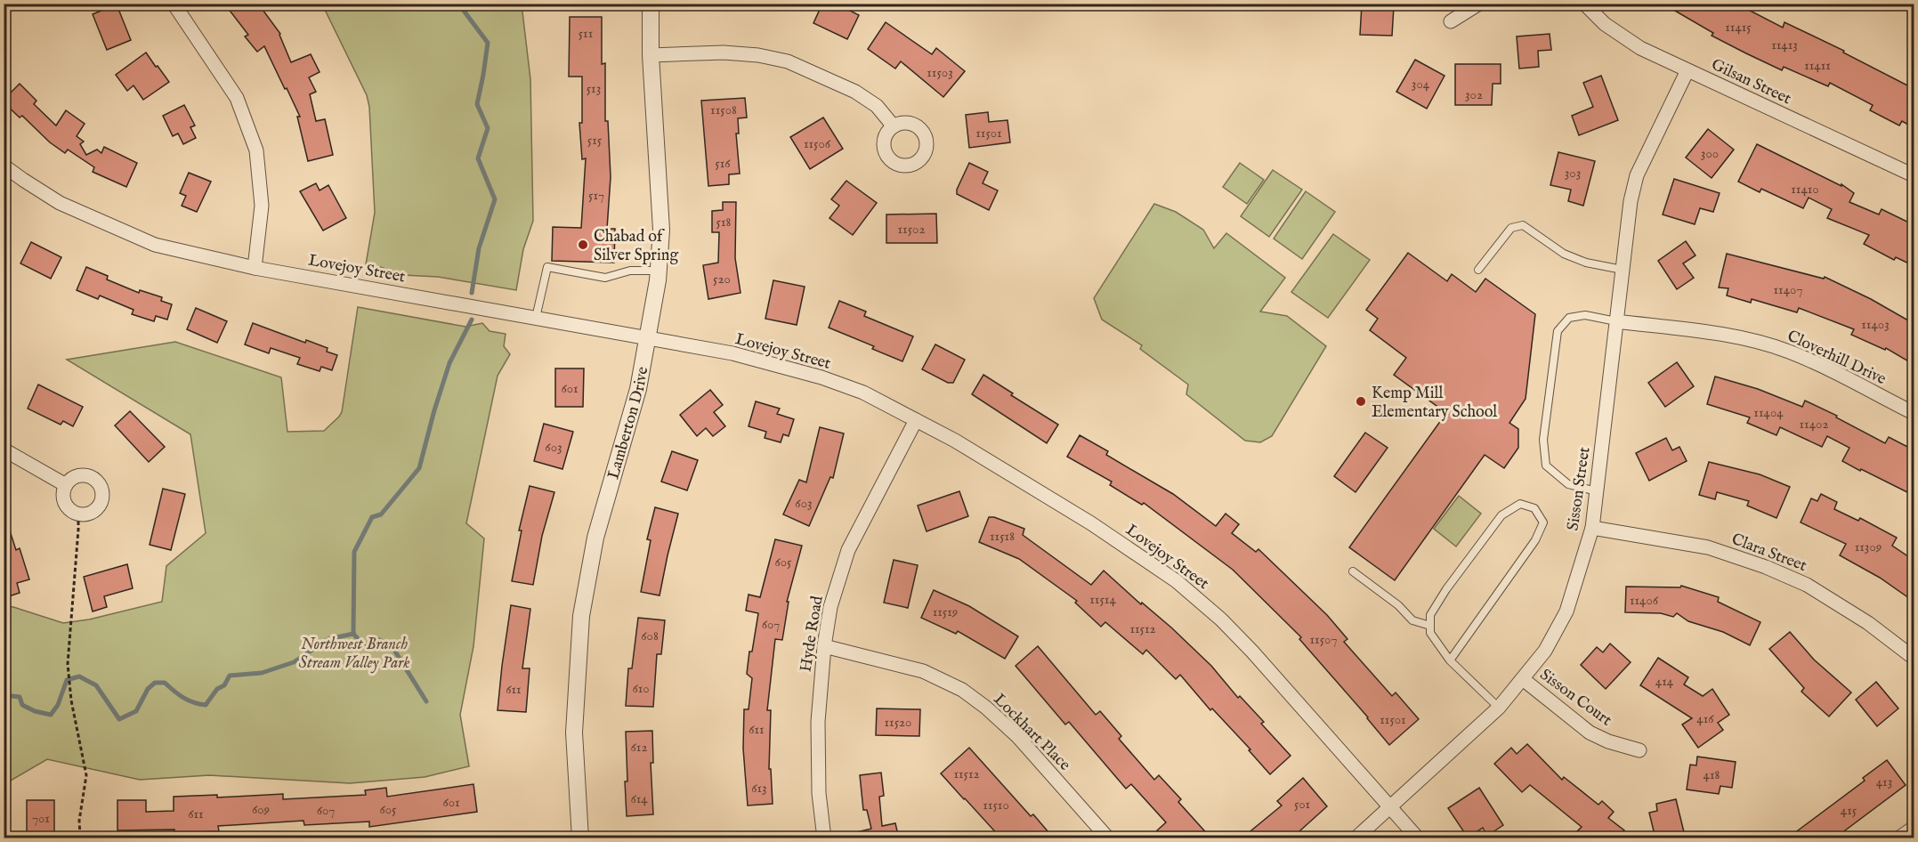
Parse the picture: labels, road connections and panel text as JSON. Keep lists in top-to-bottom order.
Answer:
{
  "streets": {
    "street": [
      "Gilsan Street",
      "Lovejoy Street",
      "Cloverhill Drive",
      "Lamberton Drive",
      "Sisson Street",
      "Clara Street",
      "Hyde Road",
      "Sisson Court",
      "Lockhart Place"
    ]
  },
  "crossings": [
    ["Gilsan Street", "Sisson Street"],
    ["Lovejoy Street", "Lamberton Drive"],
    ["Lovejoy Street", "Sisson Street"],
    ["Lovejoy Street", "Hyde Road"],
    ["Cloverhill Drive", "Sisson Street"],
    ["Sisson Street", "Clara Street"],
    ["Sisson Street", "Sisson Court"],
    ["Hyde Road", "Lockhart Place"]
  ],
  "parks": ["Northwest Branch Stream Valley Park"],
  "places": ["Chabad of Silver Spring", "Kemp Mill Elementary School"],
  "house_numbers": [
    "11415",
    "511",
    "11413",
    "11411",
    "11503",
    "304",
    "513",
    "302",
    "11508",
    "11501",
    "515",
    "11506",
    "300",
    "516",
    "303",
    "11410",
    "517",
    "518",
    "11502",
    "520",
    "11407",
    "11403",
    "601",
    "11404",
    "11402",
    "603",
    "603",
    "11518",
    "11309",
    "605",
    "11514",
    "11406",
    "11519",
    "607",
    "11512",
    "608",
    "11507",
    "414",
    "610",
    "611",
    "416",
    "11501",
    "11520",
    "611",
    "612",
    "11512",
    "418",
    "413",
    "613",
    "614",
    "601",
    "501",
    "11510",
    "609",
    "605",
    "607",
    "415",
    "611",
    "701"
  ]
}
